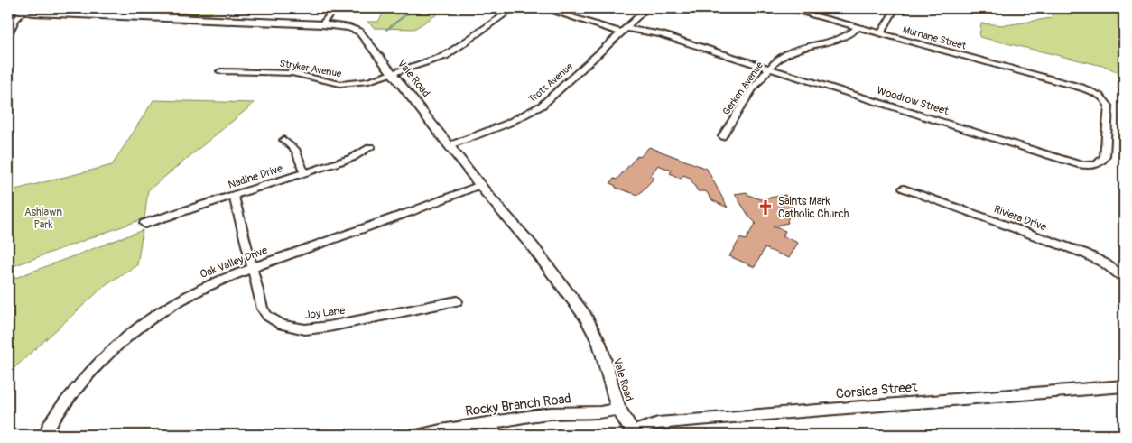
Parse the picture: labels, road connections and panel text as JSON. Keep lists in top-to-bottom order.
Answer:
{
  "streets": {
    "main road": ["Vale Road"],
    "street": [
      "Murnane Street",
      "Stryker Avenue",
      "Trott Avenue",
      "Gerken Avenue",
      "Woodrow Street",
      "Nadine Drive",
      "Riviera Drive",
      "Oak Valley Drive",
      "Joy Lane",
      "Corsica Street",
      "Rocky Branch Road"
    ]
  },
  "crossings": [
    ["Murnane Street", "Gerken Avenue"],
    ["Murnane Street", "Woodrow Street"],
    ["Stryker Avenue", "Vale Road"],
    ["Vale Road", "Trott Avenue"],
    ["Vale Road", "Oak Valley Drive"],
    ["Vale Road", "Corsica Street"],
    ["Vale Road", "Rocky Branch Road"],
    ["Trott Avenue", "Woodrow Street"],
    ["Gerken Avenue", "Woodrow Street"],
    ["Nadine Drive", "Joy Lane"],
    ["Oak Valley Drive", "Joy Lane"]
  ],
  "parks": ["Ashlawn Park"],
  "places": {
    "church": ["Saints Mark Catholic Church"]
  }
}
